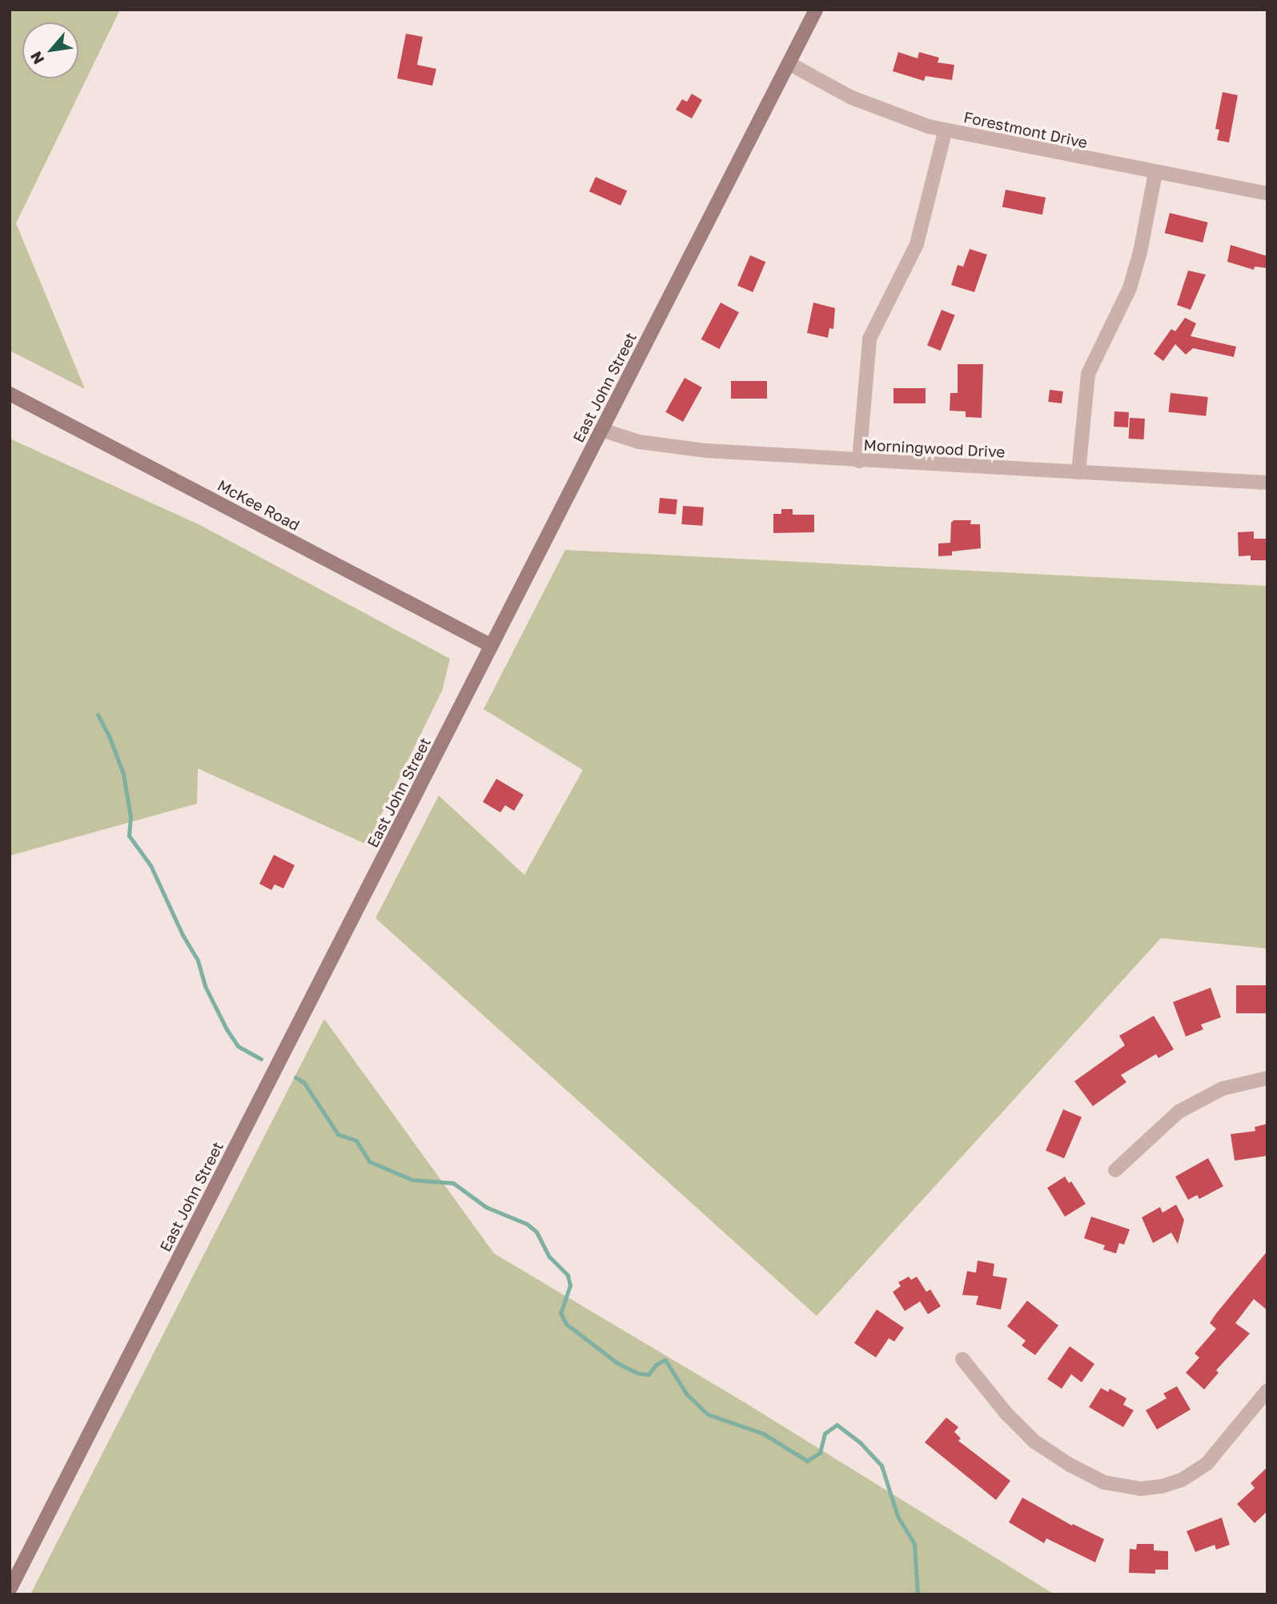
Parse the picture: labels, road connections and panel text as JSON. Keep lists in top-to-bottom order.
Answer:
{
  "streets": {
    "main road": ["East John Street", "McKee Road"],
    "street": ["Forestmont Drive", "Morningwood Drive"]
  },
  "crossings": [
    ["Forestmont Drive", "East John Street"],
    ["East John Street", "Morningwood Drive"],
    ["East John Street", "McKee Road"]
  ],
  "north": "bottom left"
}
